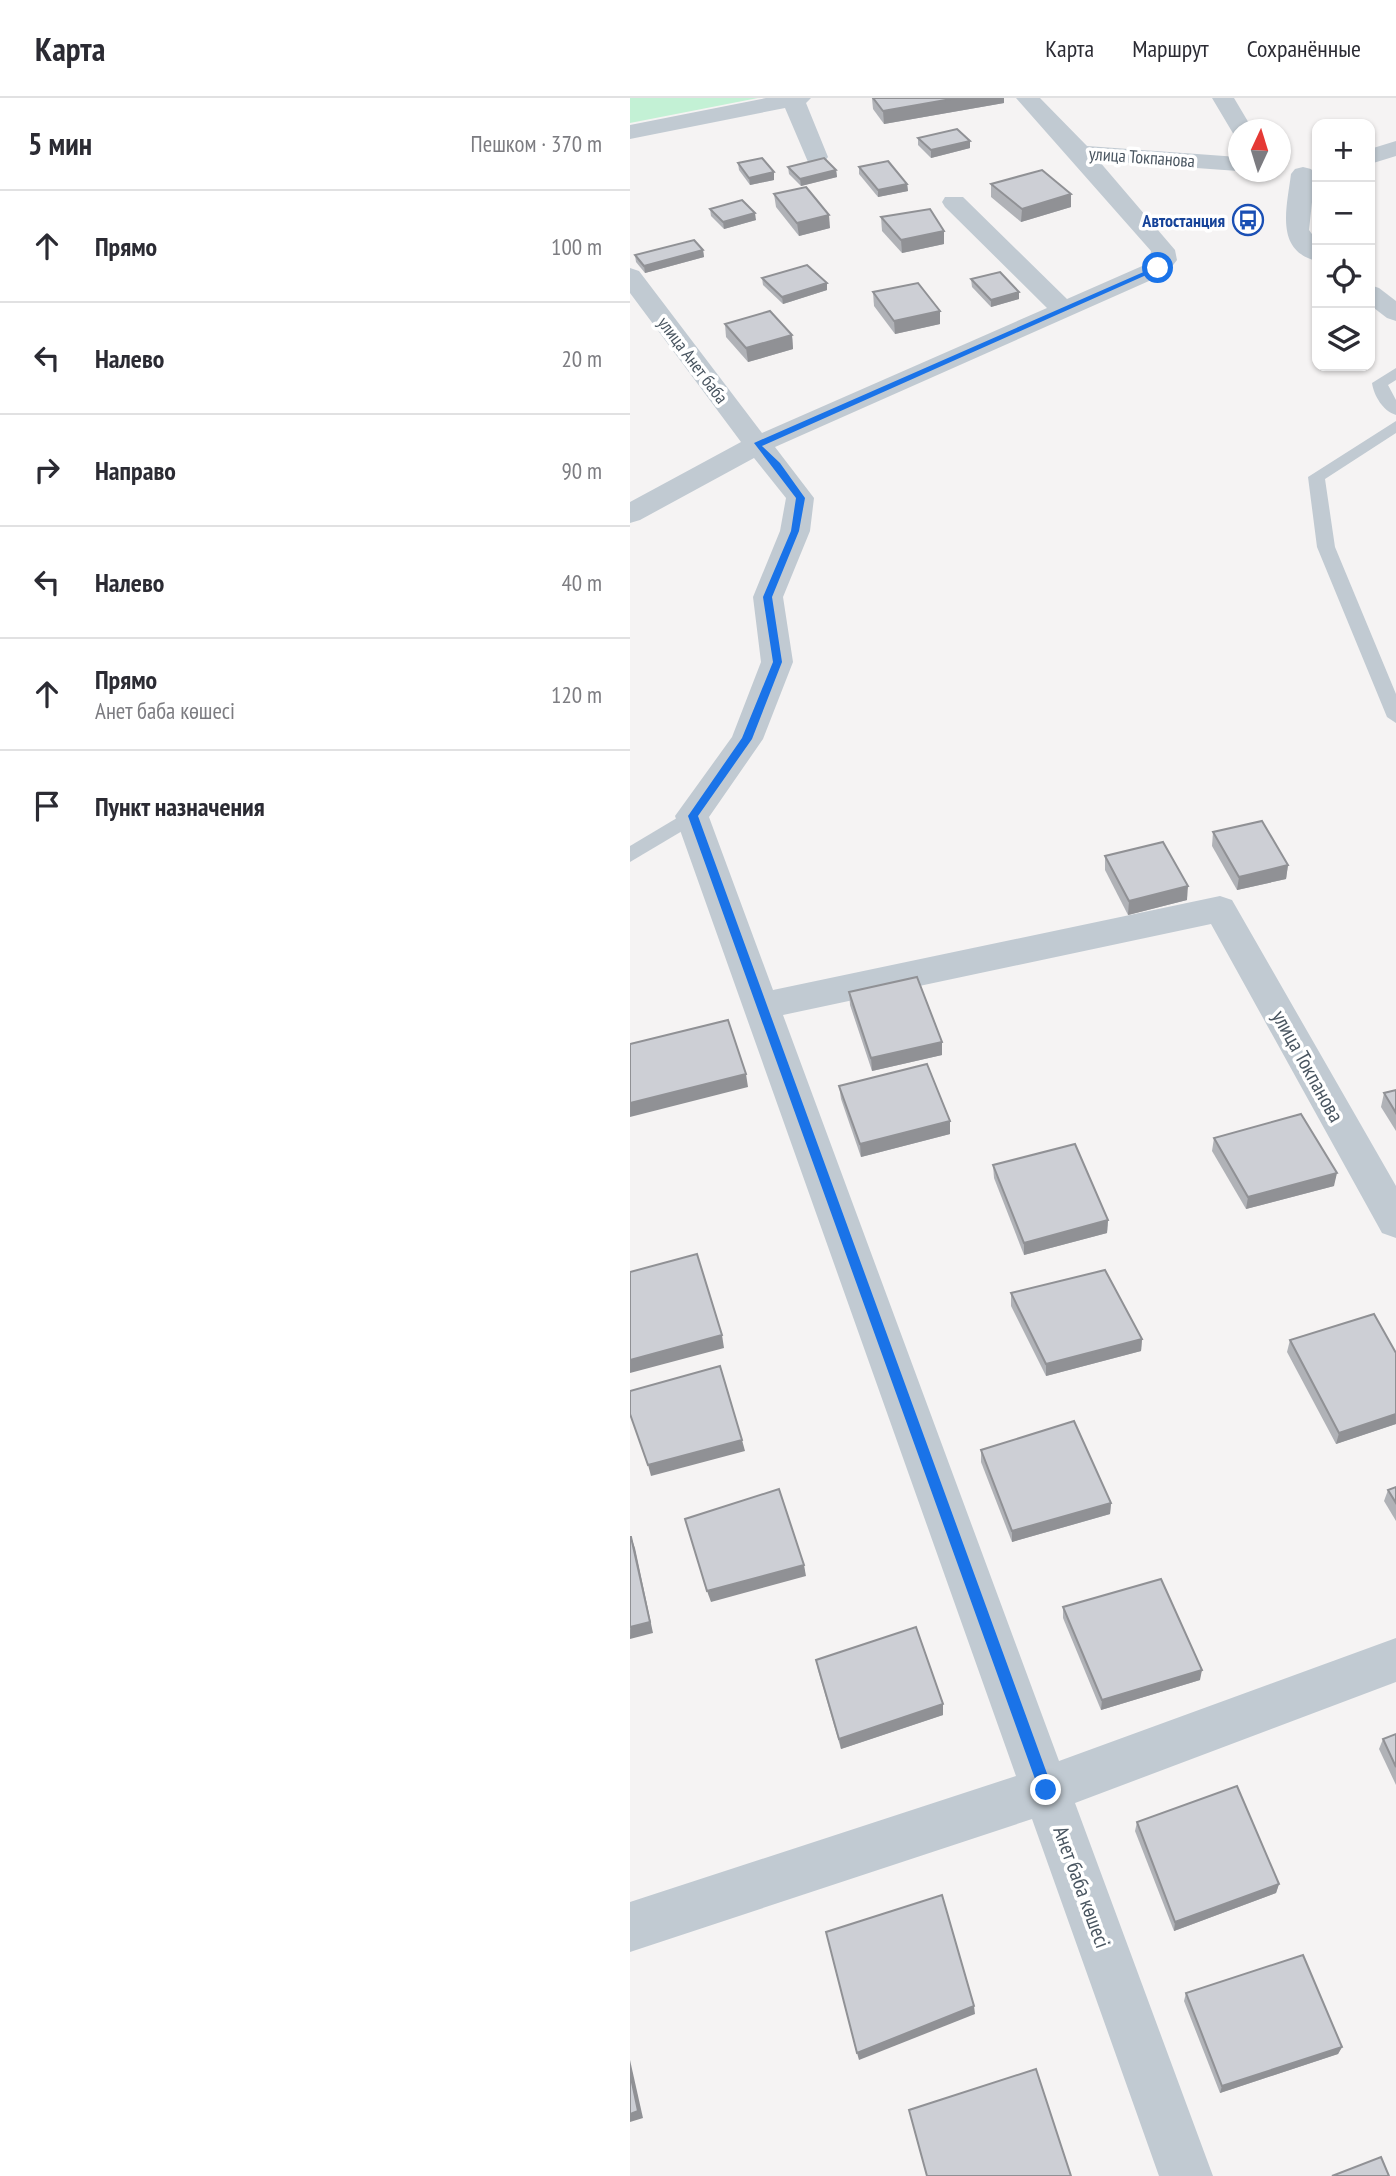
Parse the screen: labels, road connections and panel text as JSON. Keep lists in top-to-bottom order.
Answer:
{
  "streets": {
    "street": ["улица Токпанова", "улица Анет баба", "Анет баба көшесі"]
  },
  "crossings": [
    ["улица Токпанова", "Анет баба көшесі"],
    ["улица Анет баба", "Анет баба көшесі"]
  ],
  "places": {
    "bus stop": ["Автостанция"]
  },
  "north": "top",
  "page": {
    "header": "Карта",
    "nav": ["Карта", "Маршрут", "Сохранённые"],
    "heading": ["5 мин", "Пешком · 370 m"],
    "map_buttons": ["+", "−"],
    "list": [
      ["Прямо", "100 m"],
      ["Налево", "20 m"],
      ["Направо", "90 m"],
      ["Налево", "40 m"],
      ["Прямо", "Анет баба көшесі", "120 m"],
      "Пункт назначения"
    ]
  }
}
